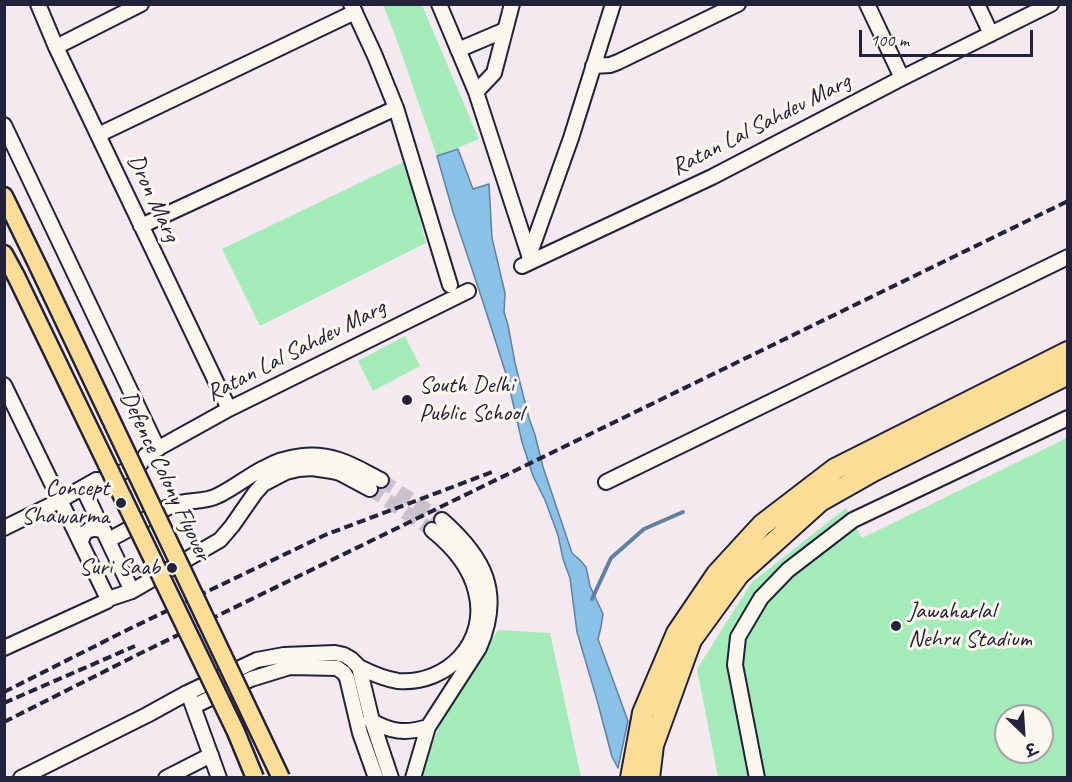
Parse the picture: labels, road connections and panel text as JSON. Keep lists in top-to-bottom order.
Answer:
{
  "streets": {
    "main road": ["Defence Colony Flyover"],
    "street": ["Ratan Lal Sahdev Marg", "Dron Marg"]
  },
  "crossings": [
    ["Ratan Lal Sahdev Marg", "Dron Marg"]
  ],
  "places": [
    "South Delhi Public School",
    "Concept Shawarma",
    "Suri Saab",
    "Jawaharlal Nehru Stadium"
  ],
  "scale_bar": "100 m",
  "north": "bottom right"
}
